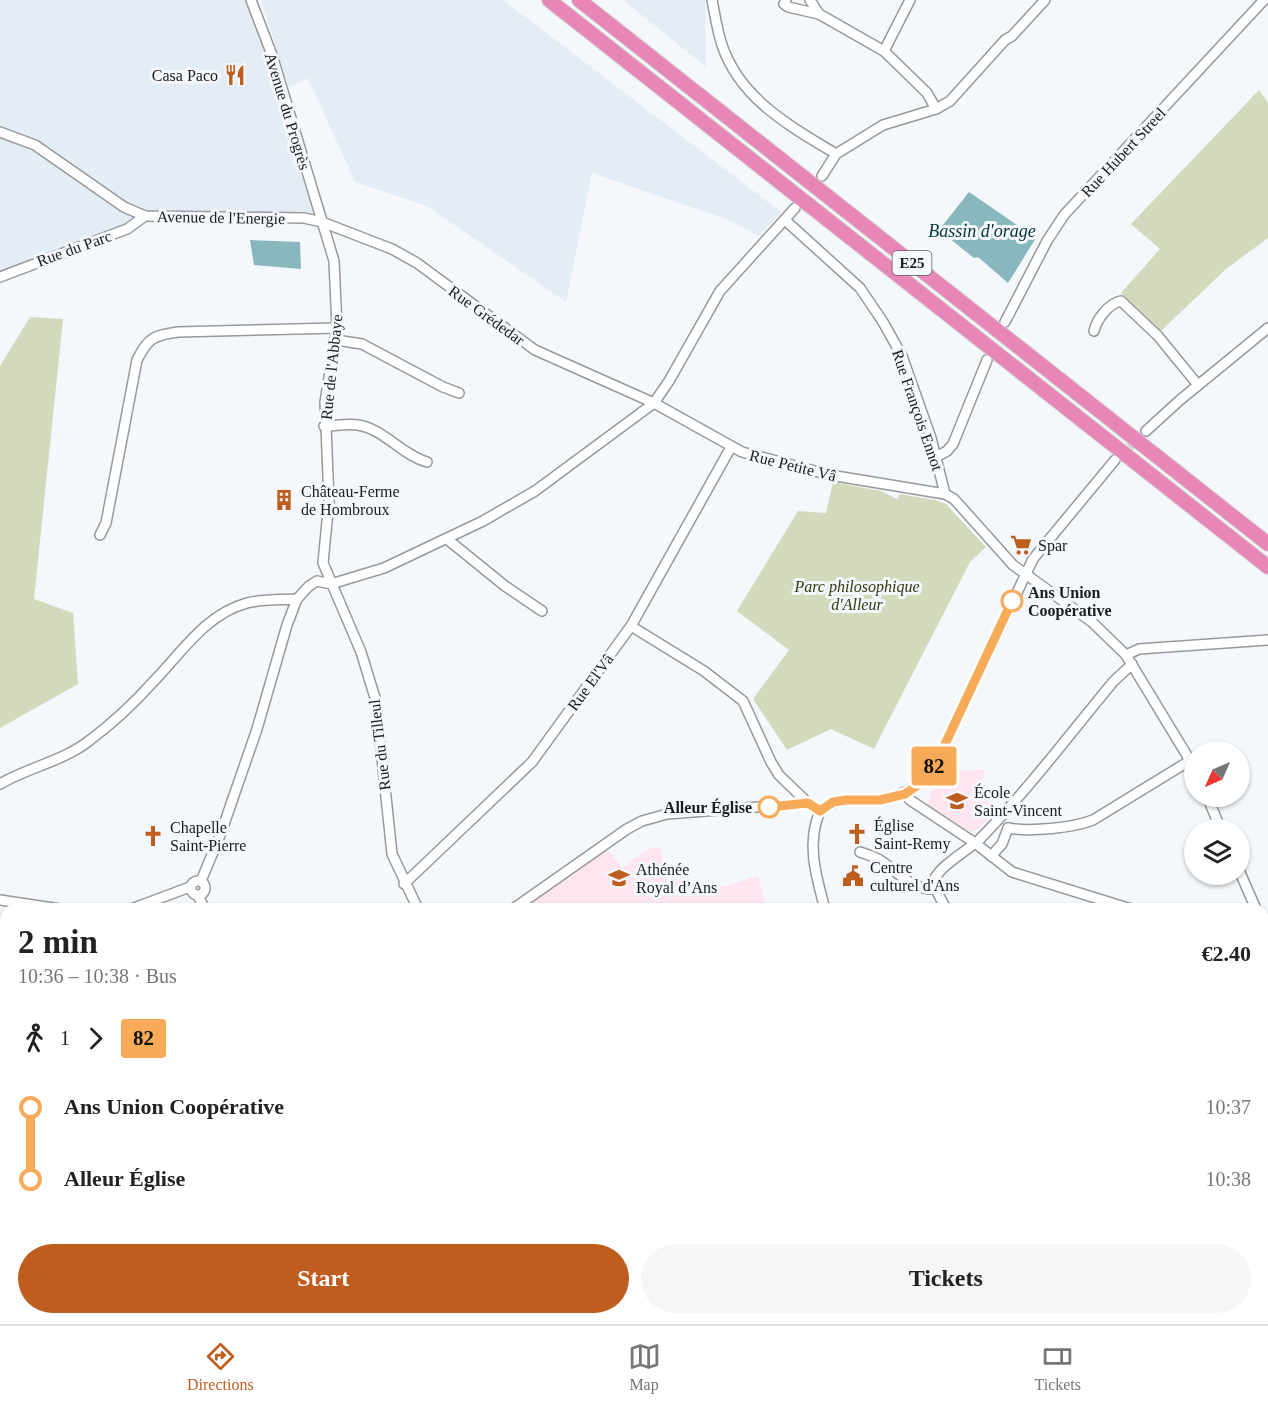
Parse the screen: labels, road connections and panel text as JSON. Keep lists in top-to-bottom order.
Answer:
{
  "streets": {
    "highway": ["E25"],
    "street": [
      "Avenue du Progrès",
      "Rue Hubert Streel",
      "Avenue de l'Energie",
      "Rue du Parc",
      "Rue Grédedar",
      "Rue de l'Abbaye",
      "Rue François Ennot",
      "Rue Petite Vâ",
      "Rue El'Vâ",
      "Rue du Tilleul"
    ]
  },
  "crossings": [
    ["Avenue du Progrès", "Avenue de l'Energie"],
    ["Avenue du Progrès", "Rue Grédedar"],
    ["Avenue du Progrès", "Rue de l'Abbaye"],
    ["Avenue de l'Energie", "Rue du Parc"],
    ["Avenue de l'Energie", "Rue Grédedar"],
    ["Avenue de l'Energie", "Rue de l'Abbaye"],
    ["Rue Grédedar", "Rue de l'Abbaye"],
    ["Rue Grédedar", "Rue Petite Vâ"],
    ["Rue de l'Abbaye", "Rue du Tilleul"],
    ["Rue François Ennot", "Rue Petite Vâ"],
    ["Rue Petite Vâ", "Rue El'Vâ"],
    ["Rue El'Vâ", "Rue du Tilleul"]
  ],
  "water": ["Bassin d'orage"],
  "parks": ["Parc philosophique d'Alleur"],
  "places": {
    "restaurant": ["Casa Paco"],
    "building": ["Château-Ferme de Hombroux"],
    "supermarket": ["Spar"],
    "other": ["Ans Union Coopérative", "Alleur Église"],
    "school or university": ["École Saint-Vincent", "Athénée Royal d’Ans"],
    "church": ["Église Saint-Remy", "Chapelle Saint-Pierre"],
    "public building": ["Centre culturel d'Ans"]
  },
  "lines": ["bus line 82"],
  "north": "bottom left",
  "page": {
    "on_map": "82",
    "heading": ["2 min", "10:36 – 10:38 · Bus", "€2.40"],
    "legs": ["1", "82"],
    "list": [
      {
        "name": "Ans Union Coopérative",
        "value": "10:37"
      },
      {
        "name": "Alleur Église",
        "value": "10:38"
      }
    ],
    "buttons": ["Start", "Tickets"],
    "tabs": ["Directions", "Map", "Tickets"]
  }
}
